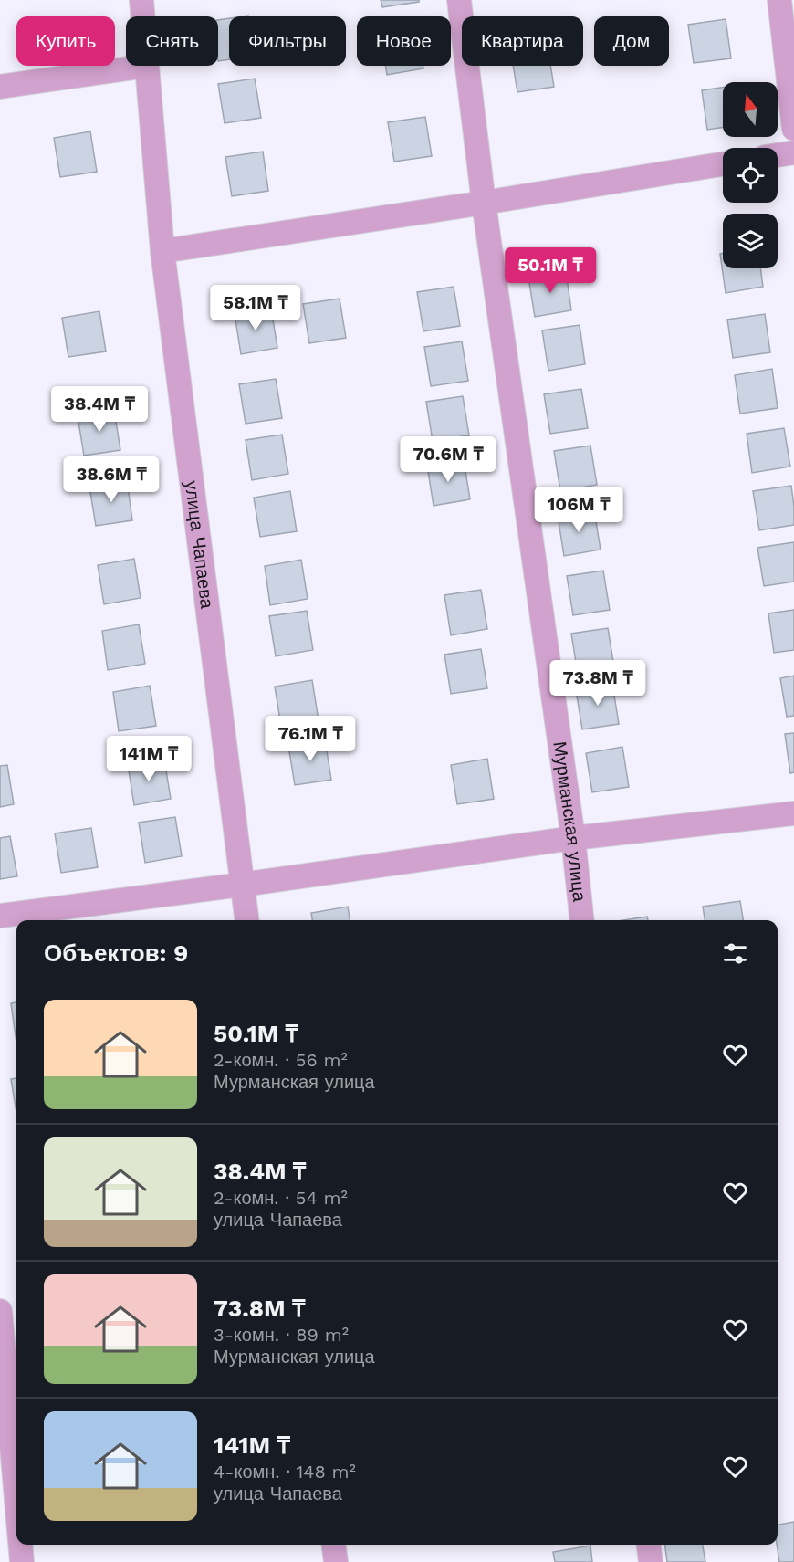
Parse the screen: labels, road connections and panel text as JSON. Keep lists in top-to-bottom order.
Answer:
{
  "streets": {
    "street": ["улица Чапаева", "Мурманская улица"]
  },
  "north": "top",
  "page": {
    "chip": [
      "Купить",
      "Снять",
      "Фильтры",
      "Новое",
      "Квартира",
      "Дом"
    ],
    "price": [
      "50.1M ₸",
      "58.1M ₸",
      "38.4M ₸",
      "70.6M ₸",
      "38.6M ₸",
      "106M ₸",
      "73.8M ₸",
      "76.1M ₸",
      "141M ₸"
    ],
    "heading": "Объектов: 9",
    "list": [
      {
        "name": "50.1M ₸",
        "note": "2-комн. · 56 m² · Мурманская улица"
      },
      {
        "name": "38.4M ₸",
        "note": "2-комн. · 54 m² · улица Чапаева"
      },
      {
        "name": "73.8M ₸",
        "note": "3-комн. · 89 m² · Мурманская улица"
      },
      {
        "name": "141M ₸",
        "note": "4-комн. · 148 m² · улица Чапаева"
      }
    ]
  }
}
